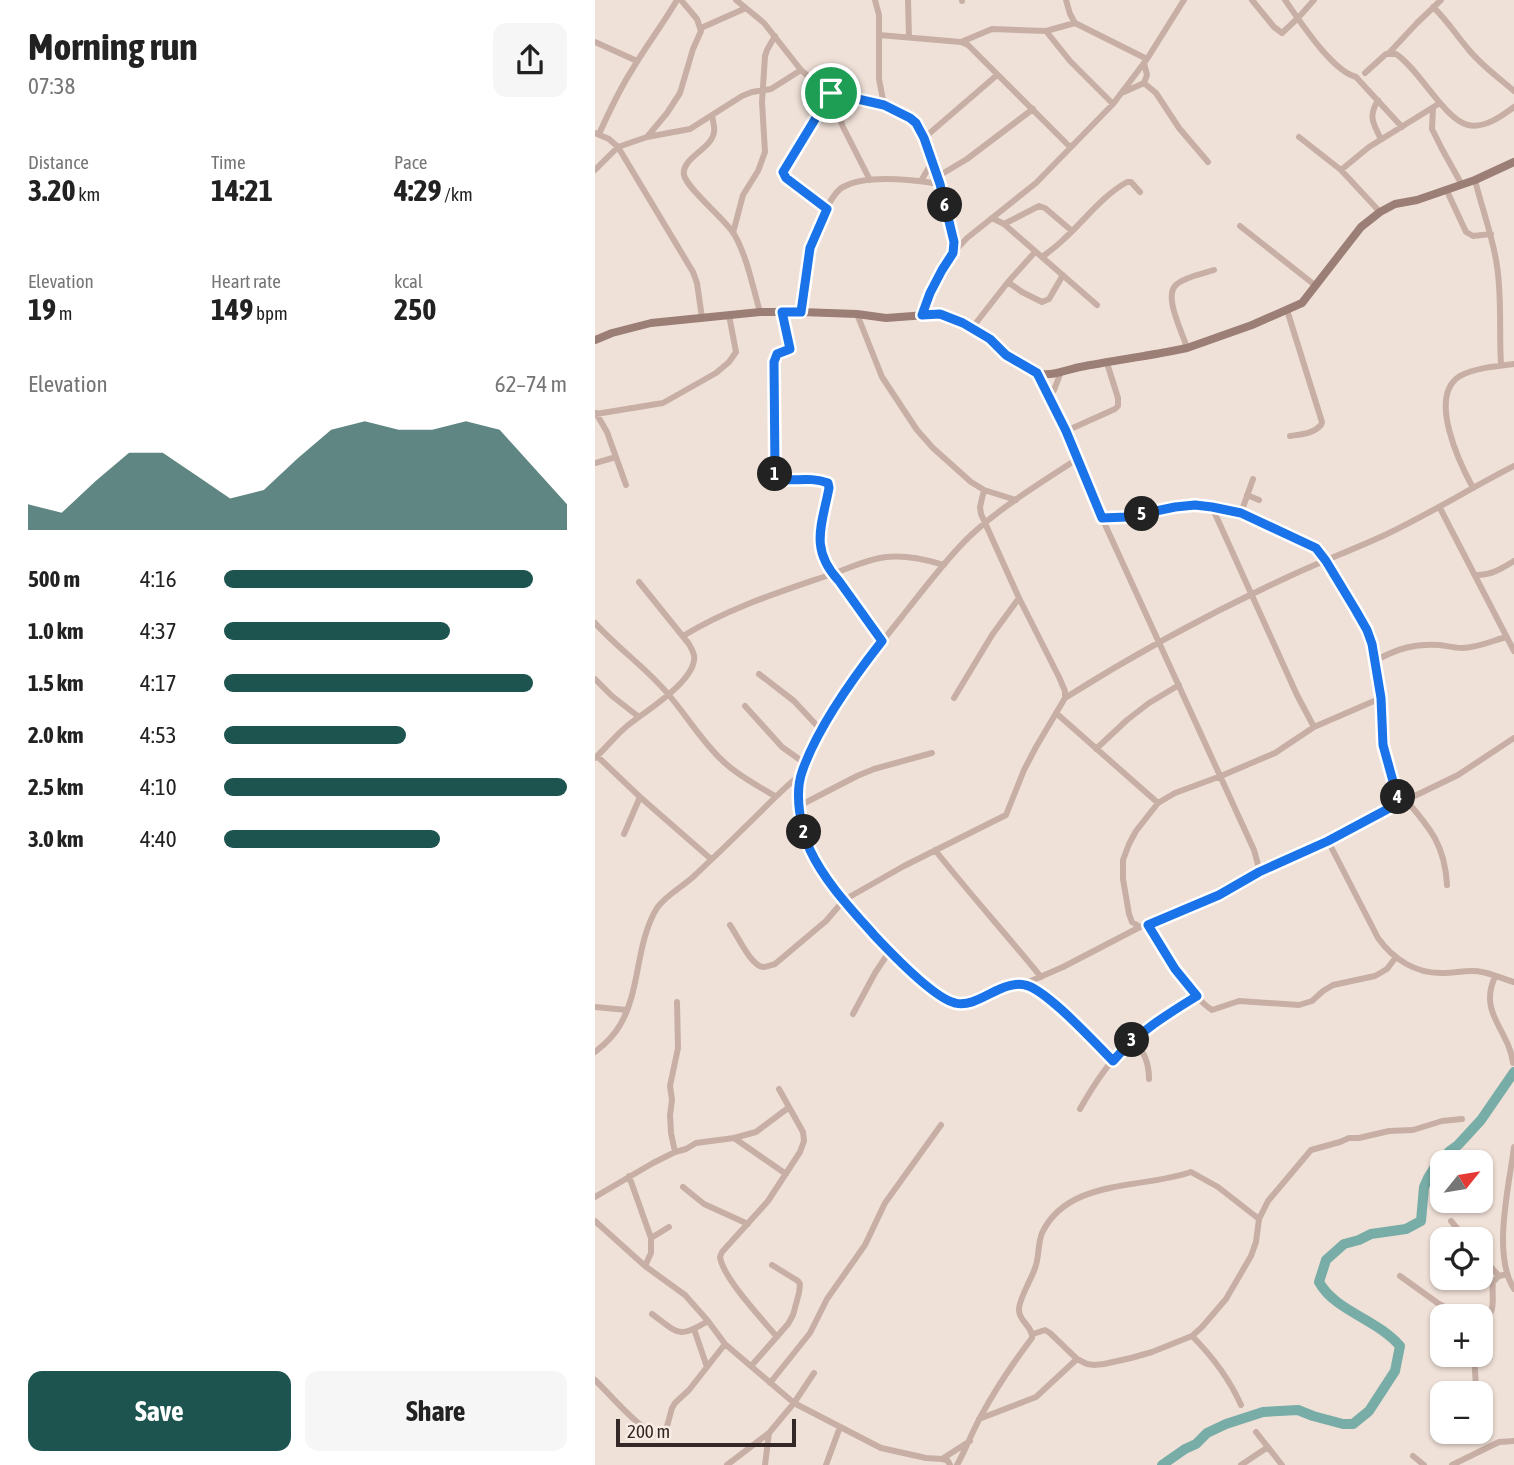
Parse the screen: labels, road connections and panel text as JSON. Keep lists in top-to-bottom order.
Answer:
{
  "scale_bar": "200 m",
  "north": "top right",
  "page": {
    "heading": ["Morning run", "07:38"],
    "stats": [
      ["Distance", "3.20 km"],
      ["Time", "14:21"],
      ["Pace", "4:29 /km"],
      ["Elevation", "19 m"],
      ["Heart rate", "149 bpm"],
      ["kcal", "250"]
    ],
    "pins": [
      "6",
      "1",
      "5",
      "4",
      "2",
      "3"
    ],
    "chart": ["Elevation", "62–74 m"],
    "list": [
      {
        "name": "500 m",
        "note": "4:16"
      },
      {
        "name": "1.0 km",
        "note": "4:37"
      },
      {
        "name": "1.5 km",
        "note": "4:17"
      },
      {
        "name": "2.0 km",
        "note": "4:53"
      },
      {
        "name": "2.5 km",
        "note": "4:10"
      },
      {
        "name": "3.0 km",
        "note": "4:40"
      }
    ],
    "map_buttons": ["+", "−"],
    "buttons": ["Save", "Share"],
    "scale": "200 m"
  }
}
